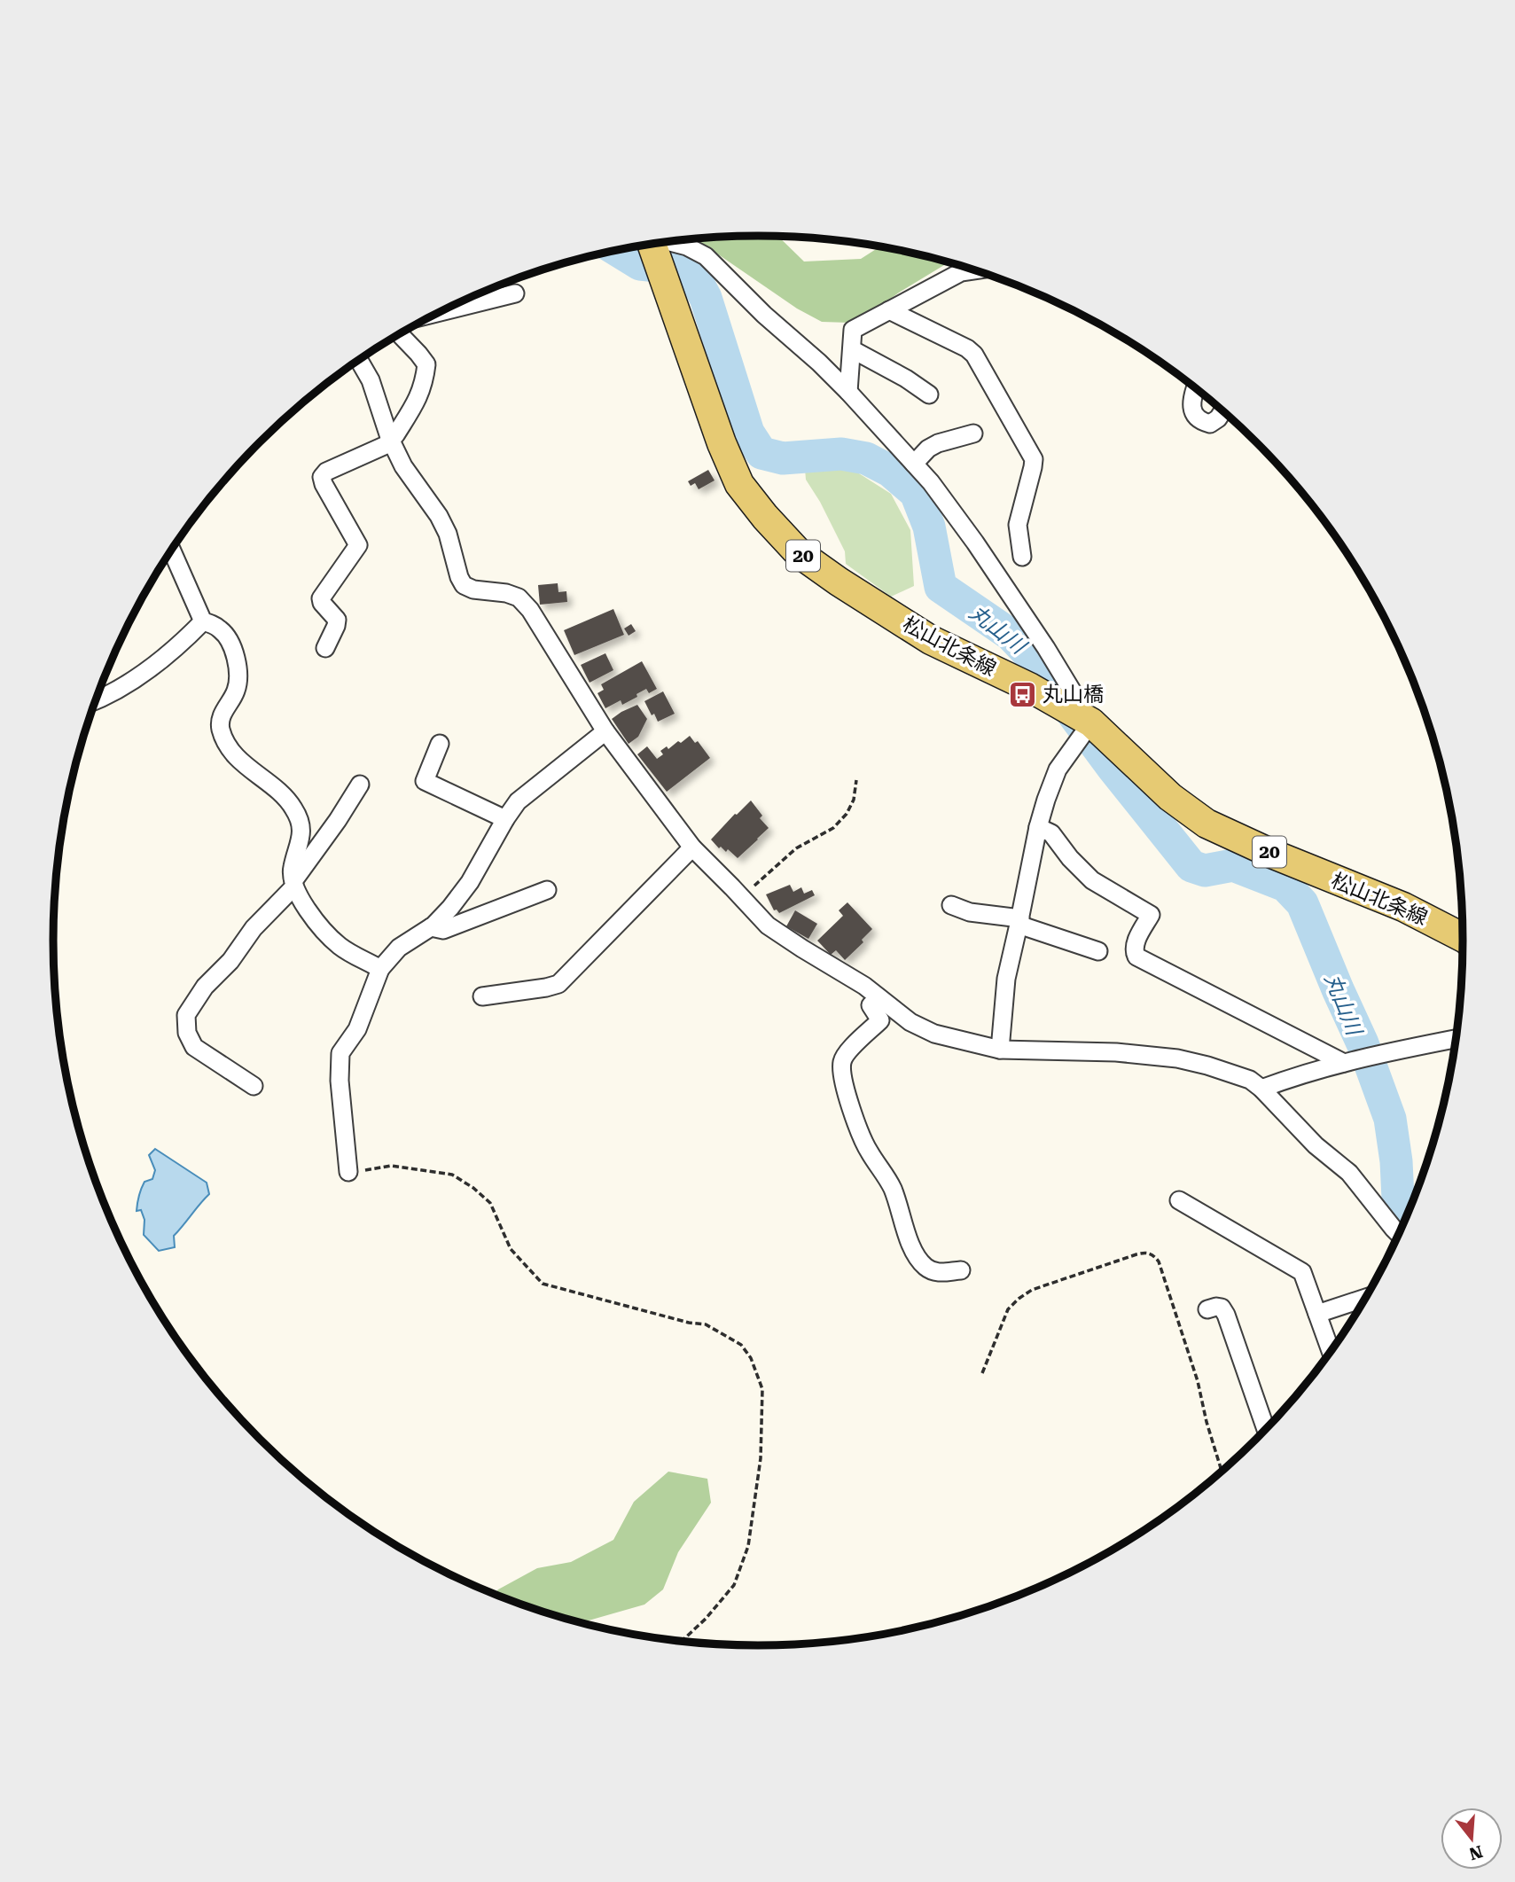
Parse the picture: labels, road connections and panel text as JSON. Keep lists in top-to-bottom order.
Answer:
{
  "streets": {
    "main road": ["20", "松山北条線"]
  },
  "water": ["丸山川"],
  "places": {
    "bus stop": ["丸山橋"]
  },
  "north": "bottom"
}
